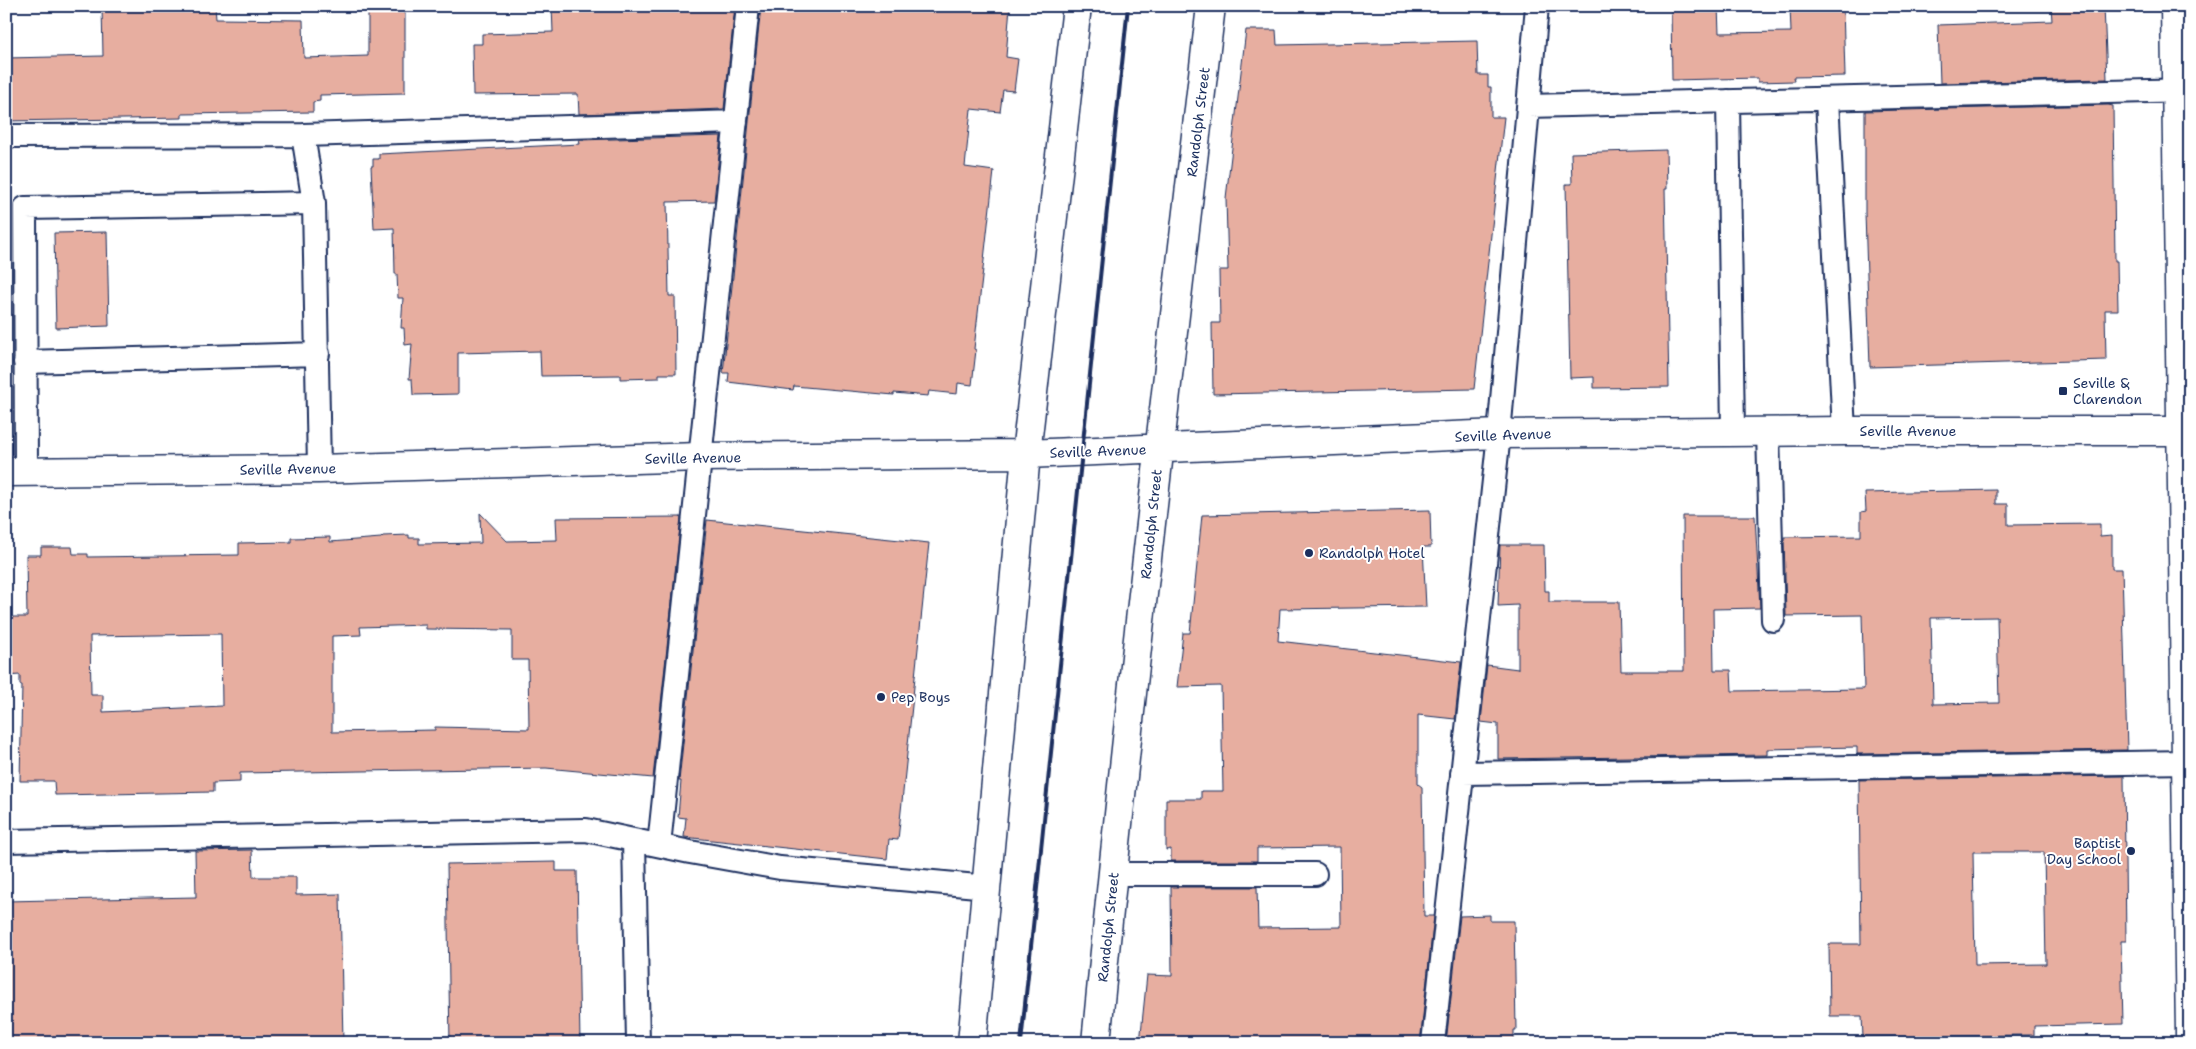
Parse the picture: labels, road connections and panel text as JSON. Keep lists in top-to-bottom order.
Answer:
{
  "streets": {
    "street": ["Randolph Street", "Seville Avenue"]
  },
  "crossings": [
    ["Randolph Street", "Seville Avenue"]
  ],
  "places": {
    "transit": ["Seville & Clarendon"],
    "other": ["Randolph Hotel", "Pep Boys", "Baptist Day School"]
  }
}
